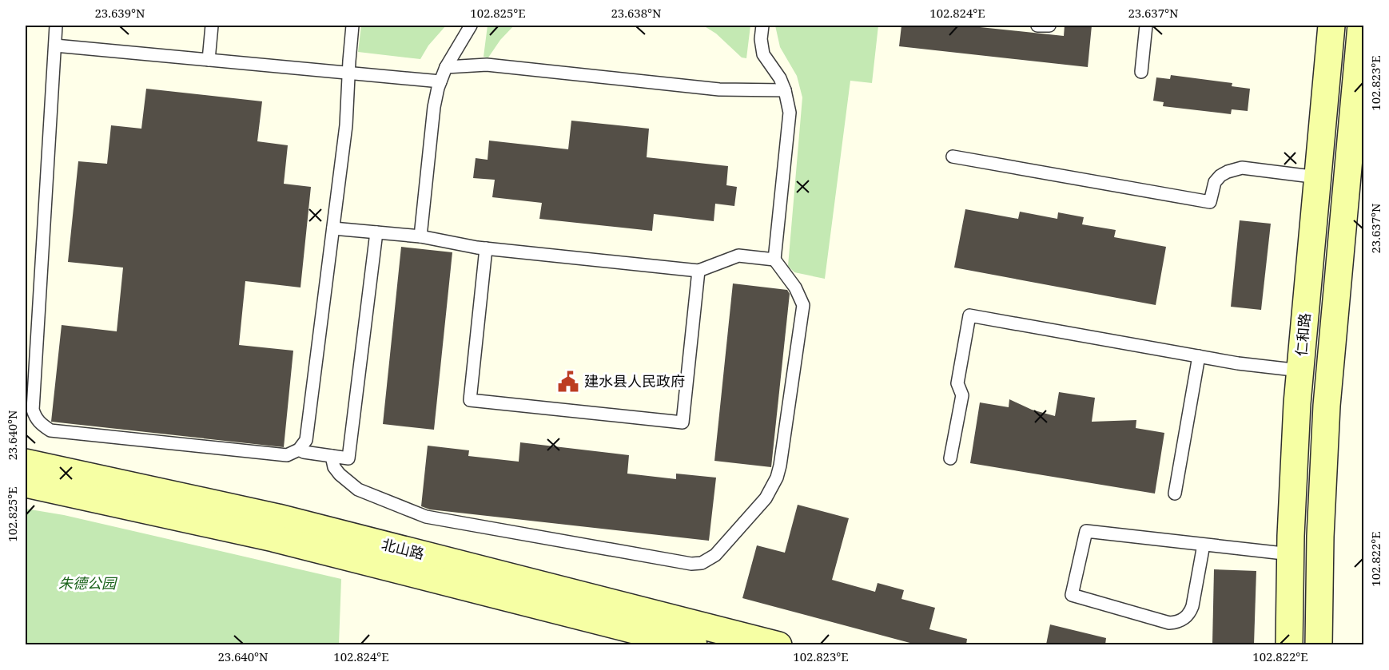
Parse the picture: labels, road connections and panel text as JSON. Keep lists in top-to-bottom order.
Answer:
{
  "streets": {
    "street": ["仁和路", "北山路"]
  },
  "parks": ["朱德公园"],
  "places": {
    "public building": ["建水县人民政府"]
  },
  "coordinates": [
    "23.639°N",
    "102.825°E",
    "23.638°N",
    "102.824°E",
    "23.637°N",
    "102.823°E",
    "23.640°N",
    "102.822°E"
  ]
}
